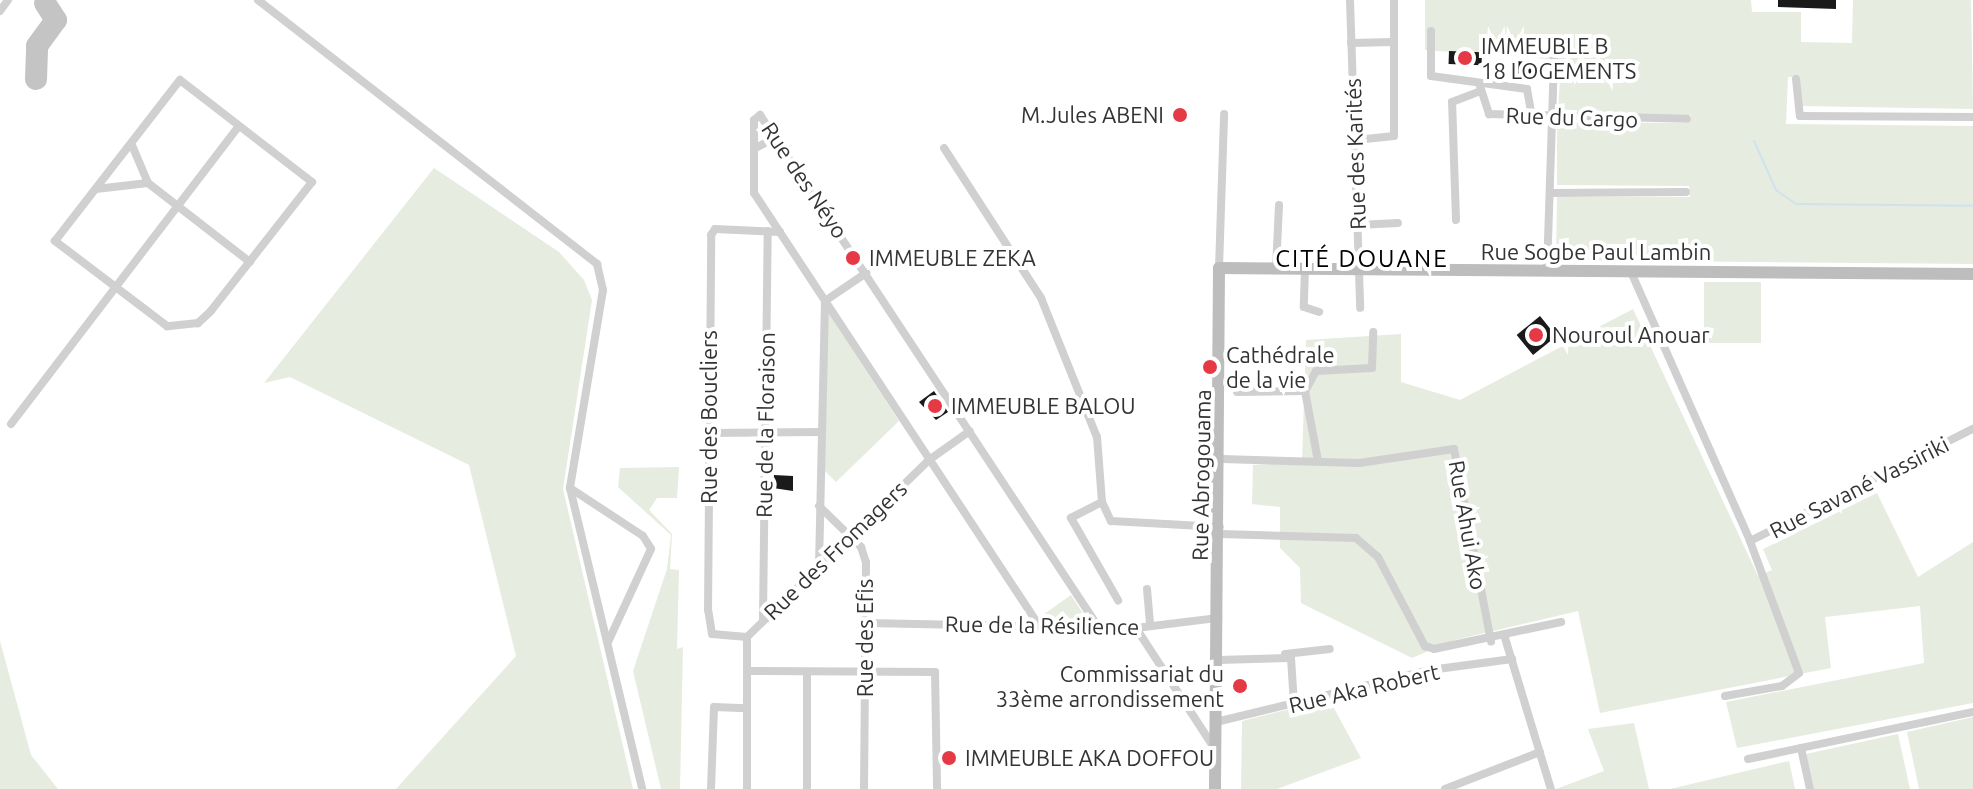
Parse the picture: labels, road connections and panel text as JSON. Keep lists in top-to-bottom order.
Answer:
{
  "streets": {
    "street": [
      "Rue du Cargo",
      "Rue des Karités",
      "Rue des Néyo",
      "Rue Sogbe Paul Lambin",
      "Rue des Boucliers",
      "Rue de la Floraison",
      "Rue Abrogouama",
      "Rue Savané Vassiriki",
      "Rue Ahui Ako",
      "Rue des Fromagers",
      "Rue de la Résilience",
      "Rue des Efis",
      "Rue Aka Robert"
    ]
  },
  "crossings": [
    ["Rue des Karités", "Rue Sogbe Paul Lambin"],
    ["Rue des Néyo", "Rue des Boucliers"],
    ["Rue des Néyo", "Rue des Fromagers"],
    ["Rue des Néyo", "Rue de la Résilience"],
    ["Rue Sogbe Paul Lambin", "Rue Abrogouama"],
    ["Rue Sogbe Paul Lambin", "Rue Savané Vassiriki"],
    ["Rue des Boucliers", "Rue de la Floraison"],
    ["Rue des Boucliers", "Rue des Fromagers"],
    ["Rue de la Floraison", "Rue des Fromagers"],
    ["Rue Abrogouama", "Rue Ahui Ako"],
    ["Rue Abrogouama", "Rue de la Résilience"],
    ["Rue Abrogouama", "Rue Aka Robert"],
    ["Rue des Fromagers", "Rue des Efis"],
    ["Rue de la Résilience", "Rue des Efis"]
  ],
  "districts": ["CITÉ DOUANE"],
  "places": [
    "IMMEUBLE B 18 LOGEMENTS",
    "M.Jules ABENI",
    "IMMEUBLE ZEKA",
    "Nouroul Anouar",
    "Cathédrale de la vie",
    "IMMEUBLE BALOU",
    "Commissariat du 33ème arrondissement",
    "IMMEUBLE AKA DOFFOU"
  ]
}
